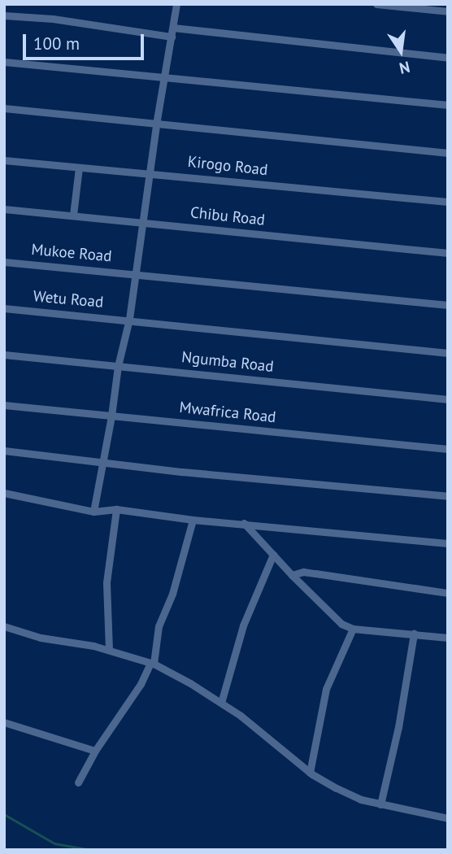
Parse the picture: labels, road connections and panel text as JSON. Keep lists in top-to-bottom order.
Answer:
{
  "streets": {
    "street": [
      "Kirogo Road",
      "Chibu Road",
      "Mukoe Road",
      "Wetu Road",
      "Ngumba Road",
      "Mwafrica Road"
    ]
  },
  "scale_bar": "100 m",
  "north": "bottom"
}
